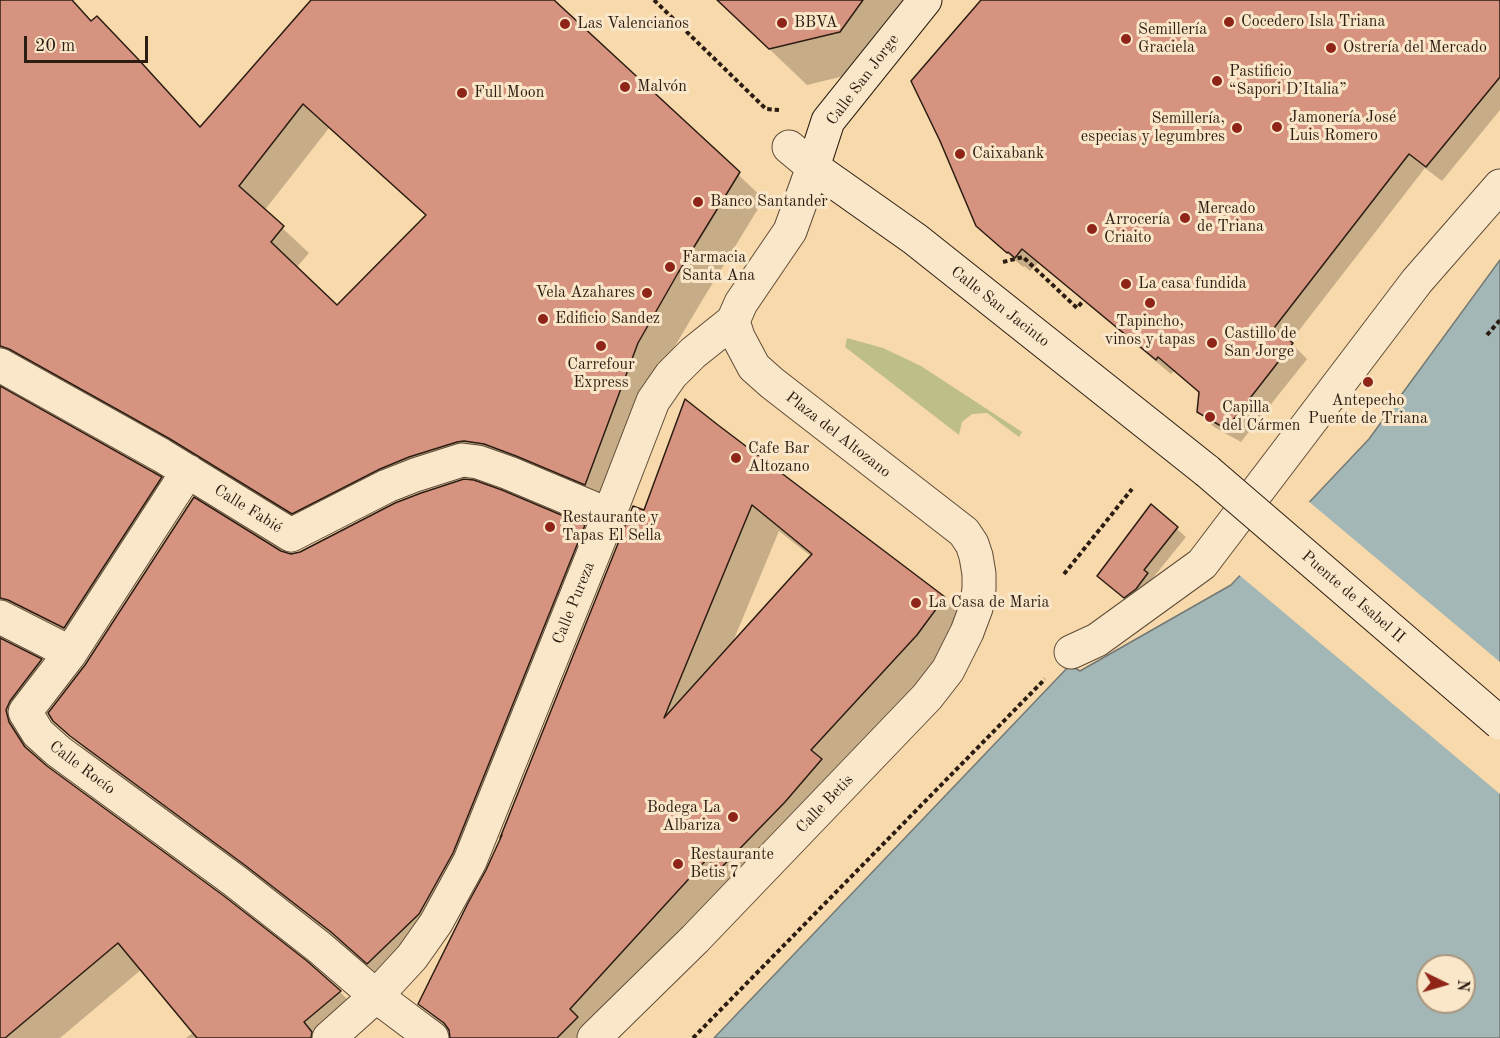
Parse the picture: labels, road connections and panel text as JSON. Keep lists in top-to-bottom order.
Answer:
{
  "streets": {
    "street": [
      "Calle San Jorge",
      "Calle San Jacinto",
      "Plaza del Altozano",
      "Calle Fabié",
      "Puente de Isabel II",
      "Calle Pureza",
      "Calle Rocío",
      "Calle Betis"
    ]
  },
  "crossings": [
    ["Calle San Jorge", "Calle San Jacinto"],
    ["Calle San Jorge", "Calle Pureza"],
    ["Calle San Jacinto", "Puente de Isabel II"],
    ["Calle San Jacinto", "Calle Pureza"],
    ["Plaza del Altozano", "Calle Pureza"],
    ["Plaza del Altozano", "Calle Betis"],
    ["Calle Fabié", "Calle Pureza"],
    ["Calle Fabié", "Calle Rocío"],
    ["Calle Pureza", "Calle Rocío"]
  ],
  "places": [
    "Cocedero Isla Triana",
    "BBVA",
    "Las Valencianos",
    "Semillería Graciela",
    "Ostrería del Mercado",
    "Pastificio “Sapori D’Italia”",
    "Malvón",
    "Full Moon",
    "Jamonería José Luis Romero",
    "Semillería, especias y legumbres",
    "Caixabank",
    "Banco Santander",
    "Mercado de Triana",
    "Arrocería Criaito",
    "Farmacia Santa Ana",
    "La casa fundida",
    "Vela Azahares",
    "Tapincho, vinos y tapas",
    "Edificio Sandez",
    "Castillo de San Jorge",
    "Carrefour Express",
    "Antepecho Puente de Triana",
    "Capilla del Cármen",
    "Cafe Bar Altozano",
    "Restaurante y Tapas El Sella",
    "La Casa de Maria",
    "Bodega La Albariza",
    "Restaurante Betis 7"
  ],
  "scale_bar": "20 m",
  "north": "right"
}
